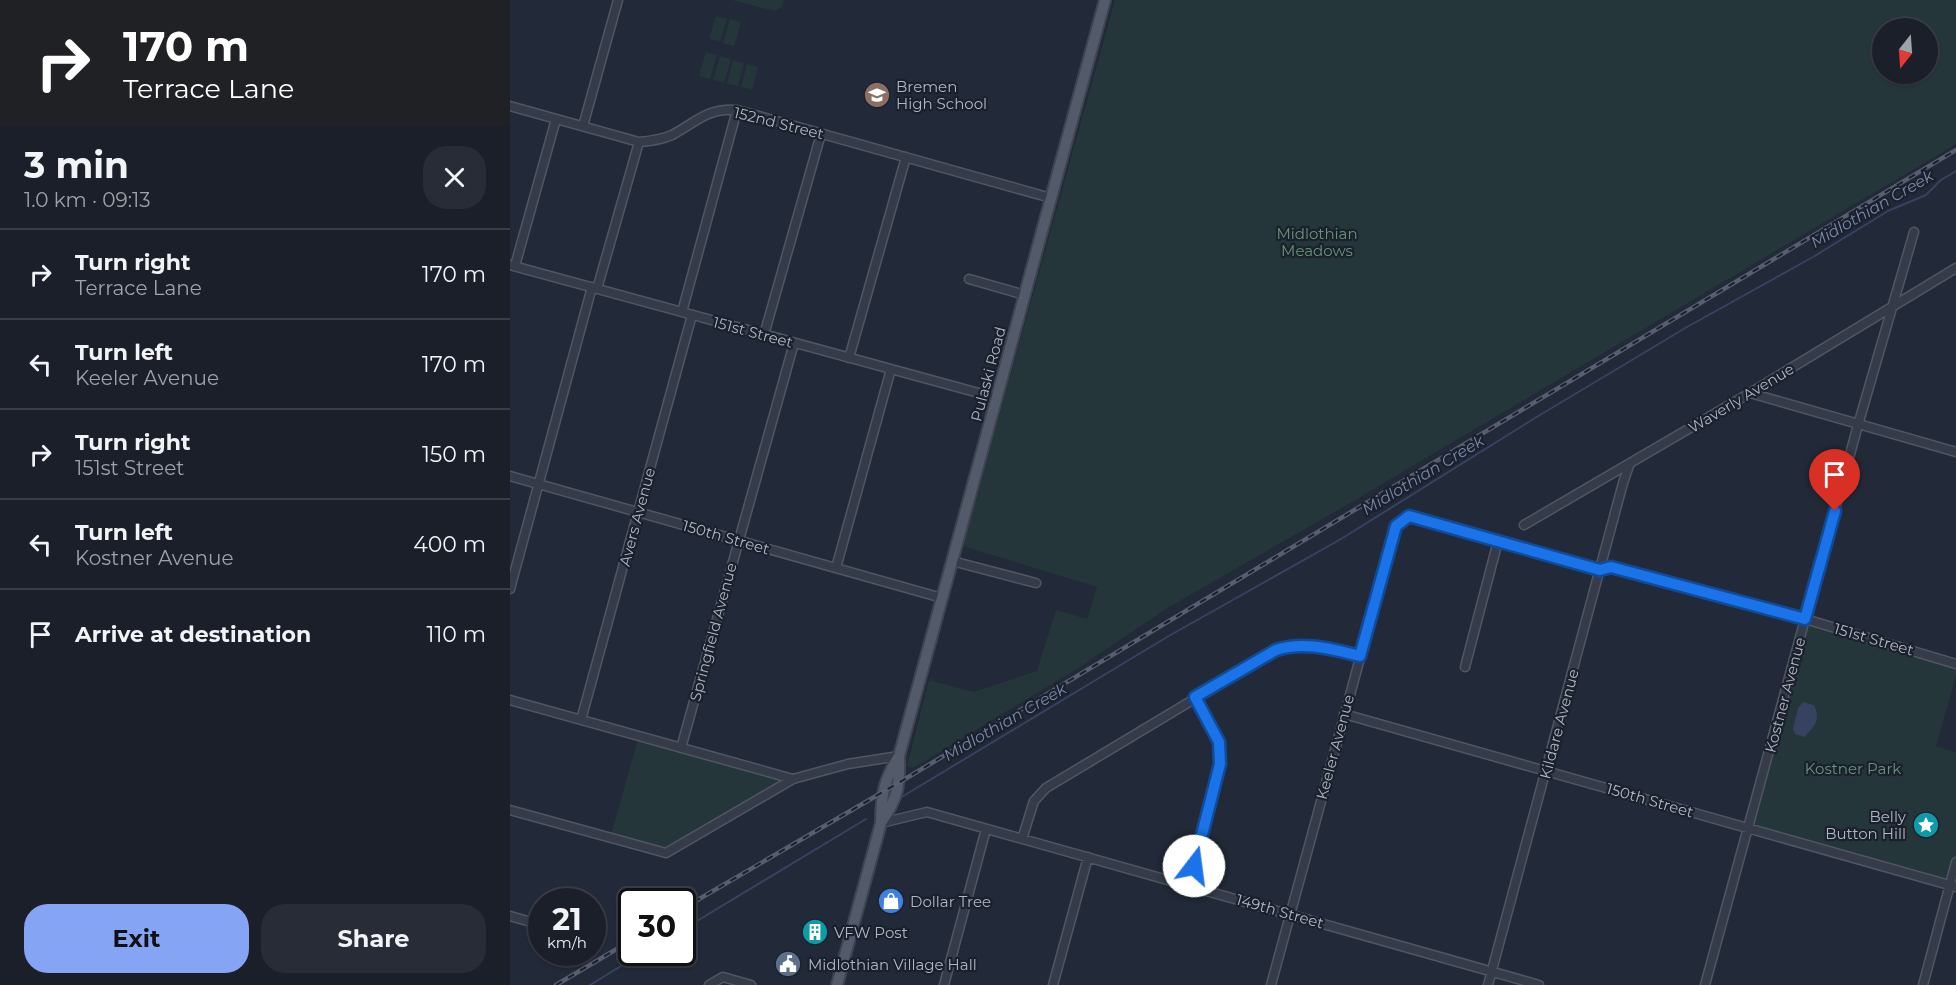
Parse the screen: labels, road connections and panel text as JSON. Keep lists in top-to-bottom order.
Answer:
{
  "streets": {
    "main road": ["Pulaski Road"],
    "street": [
      "152nd Street",
      "151st Street",
      "Waverly Avenue",
      "Avers Avenue",
      "150th Street",
      "Springfield Avenue",
      "Kostner Avenue",
      "Kildare Avenue",
      "Keeler Avenue",
      "149th Street"
    ]
  },
  "crossings": [
    ["152nd Street", "Pulaski Road"],
    ["151st Street", "Pulaski Road"],
    ["151st Street", "Avers Avenue"],
    ["151st Street", "Springfield Avenue"],
    ["151st Street", "Kostner Avenue"],
    ["151st Street", "Kildare Avenue"],
    ["151st Street", "Keeler Avenue"],
    ["Pulaski Road", "150th Street"],
    ["Pulaski Road", "149th Street"],
    ["Waverly Avenue", "Kostner Avenue"],
    ["Waverly Avenue", "Kildare Avenue"],
    ["Avers Avenue", "150th Street"],
    ["150th Street", "Springfield Avenue"],
    ["150th Street", "Kostner Avenue"],
    ["150th Street", "Kildare Avenue"],
    ["150th Street", "Keeler Avenue"],
    ["Kildare Avenue", "149th Street"],
    ["Keeler Avenue", "149th Street"]
  ],
  "water": ["Midlothian Creek"],
  "parks": ["Midlothian Meadows", "Kostner Park"],
  "places": {
    "school or university": ["Bremen High School"],
    "place": ["Belly Button Hill"],
    "shop": ["Dollar Tree"],
    "building": ["VFW Post"],
    "public building": ["Midlothian Village Hall"]
  },
  "north": "bottom",
  "page": {
    "turn": ["170 m", "Terrace Lane"],
    "heading": ["3 min", "1.0 km · 09:13"],
    "list": [
      {
        "name": "Turn right",
        "note": "Terrace Lane",
        "value": "170 m"
      },
      {
        "name": "Turn left",
        "note": "Keeler Avenue",
        "value": "170 m"
      },
      {
        "name": "Turn right",
        "note": "151st Street",
        "value": "150 m"
      },
      {
        "name": "Turn left",
        "note": "Kostner Avenue",
        "value": "400 m"
      },
      {
        "name": "Arrive at destination",
        "value": "110 m"
      }
    ],
    "speed": "21 km/h",
    "limit": "30",
    "buttons": ["Exit", "Share"]
  }
}
